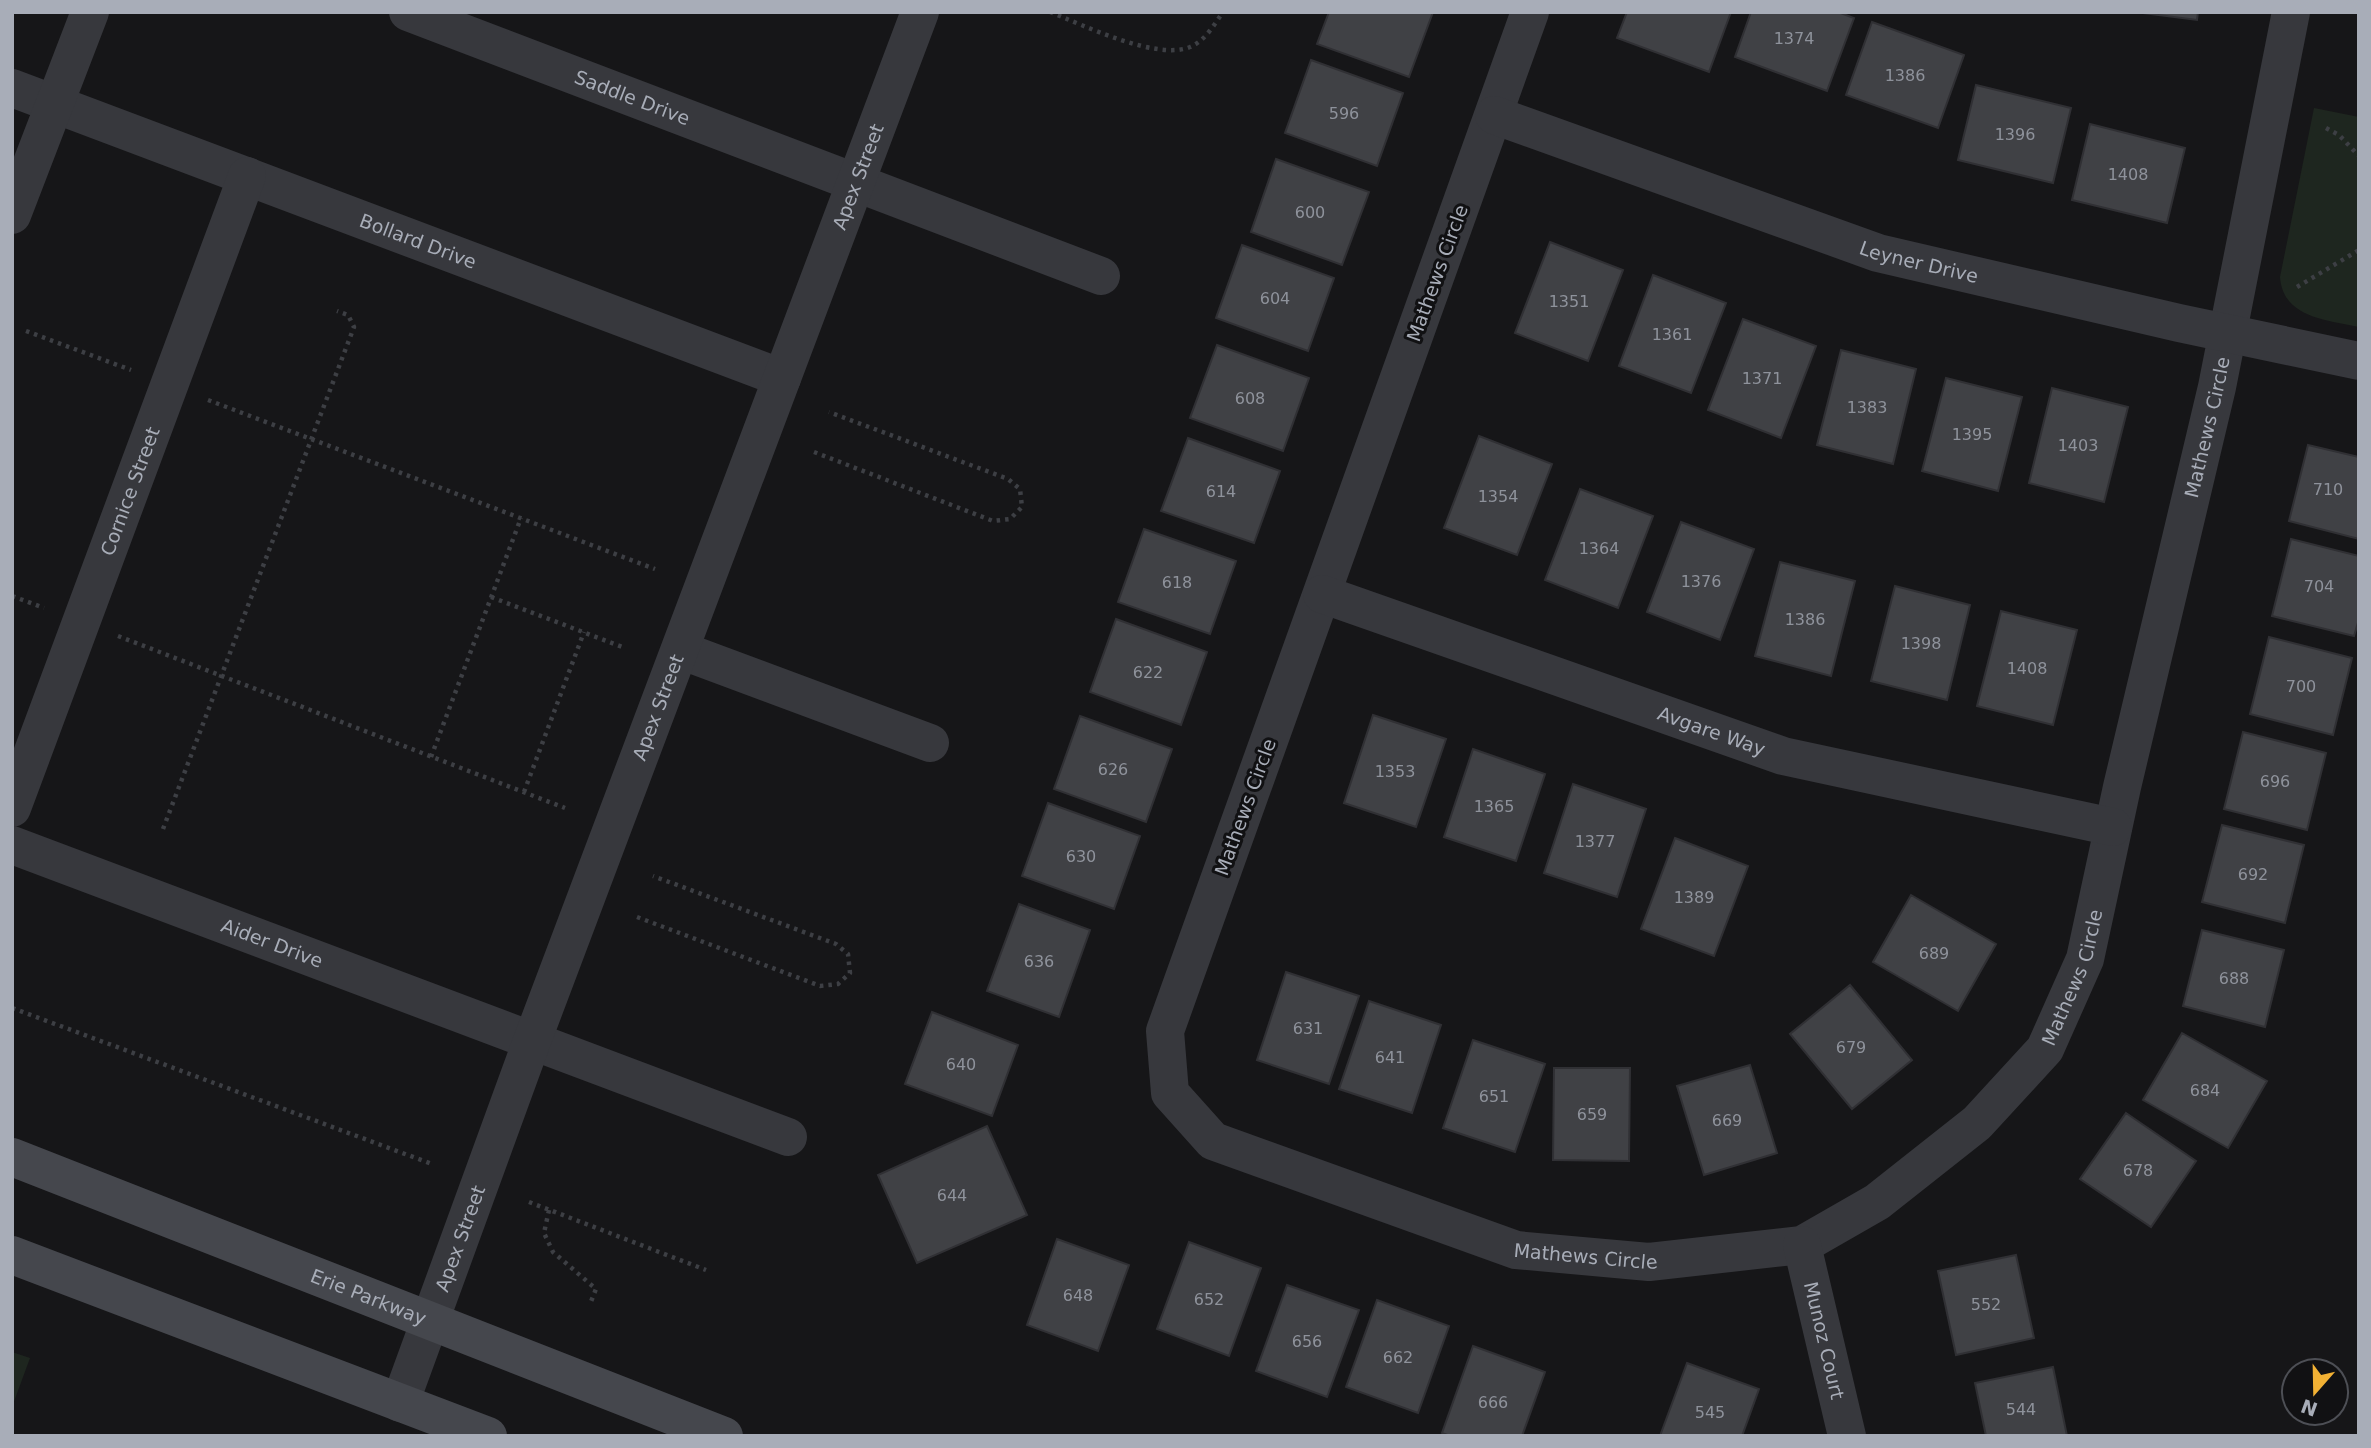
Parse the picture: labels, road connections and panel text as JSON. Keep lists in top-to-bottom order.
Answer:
{
  "streets": {
    "main road": ["Erie Parkway"],
    "street": [
      "Saddle Drive",
      "Apex Street",
      "Bollard Drive",
      "Leyner Drive",
      "Mathews Circle",
      "Cornice Street",
      "Avgare Way",
      "Aider Drive",
      "Munoz Court"
    ]
  },
  "crossings": [
    ["Saddle Drive", "Apex Street"],
    ["Apex Street", "Bollard Drive"],
    ["Apex Street", "Aider Drive"],
    ["Apex Street", "Erie Parkway"],
    ["Bollard Drive", "Cornice Street"],
    ["Leyner Drive", "Mathews Circle"],
    ["Mathews Circle", "Avgare Way"],
    ["Mathews Circle", "Munoz Court"]
  ],
  "house_numbers": [
    "1374",
    "1386",
    "596",
    "1396",
    "1408",
    "600",
    "604",
    "1351",
    "1361",
    "1371",
    "608",
    "1383",
    "1395",
    "1403",
    "710",
    "614",
    "1354",
    "1364",
    "1376",
    "618",
    "704",
    "1386",
    "1398",
    "1408",
    "622",
    "700",
    "626",
    "1353",
    "696",
    "1365",
    "1377",
    "630",
    "692",
    "1389",
    "689",
    "636",
    "688",
    "631",
    "679",
    "641",
    "640",
    "684",
    "651",
    "659",
    "669",
    "678",
    "644",
    "648",
    "652",
    "552",
    "656",
    "662",
    "666",
    "544",
    "545"
  ],
  "north": "bottom"
}
